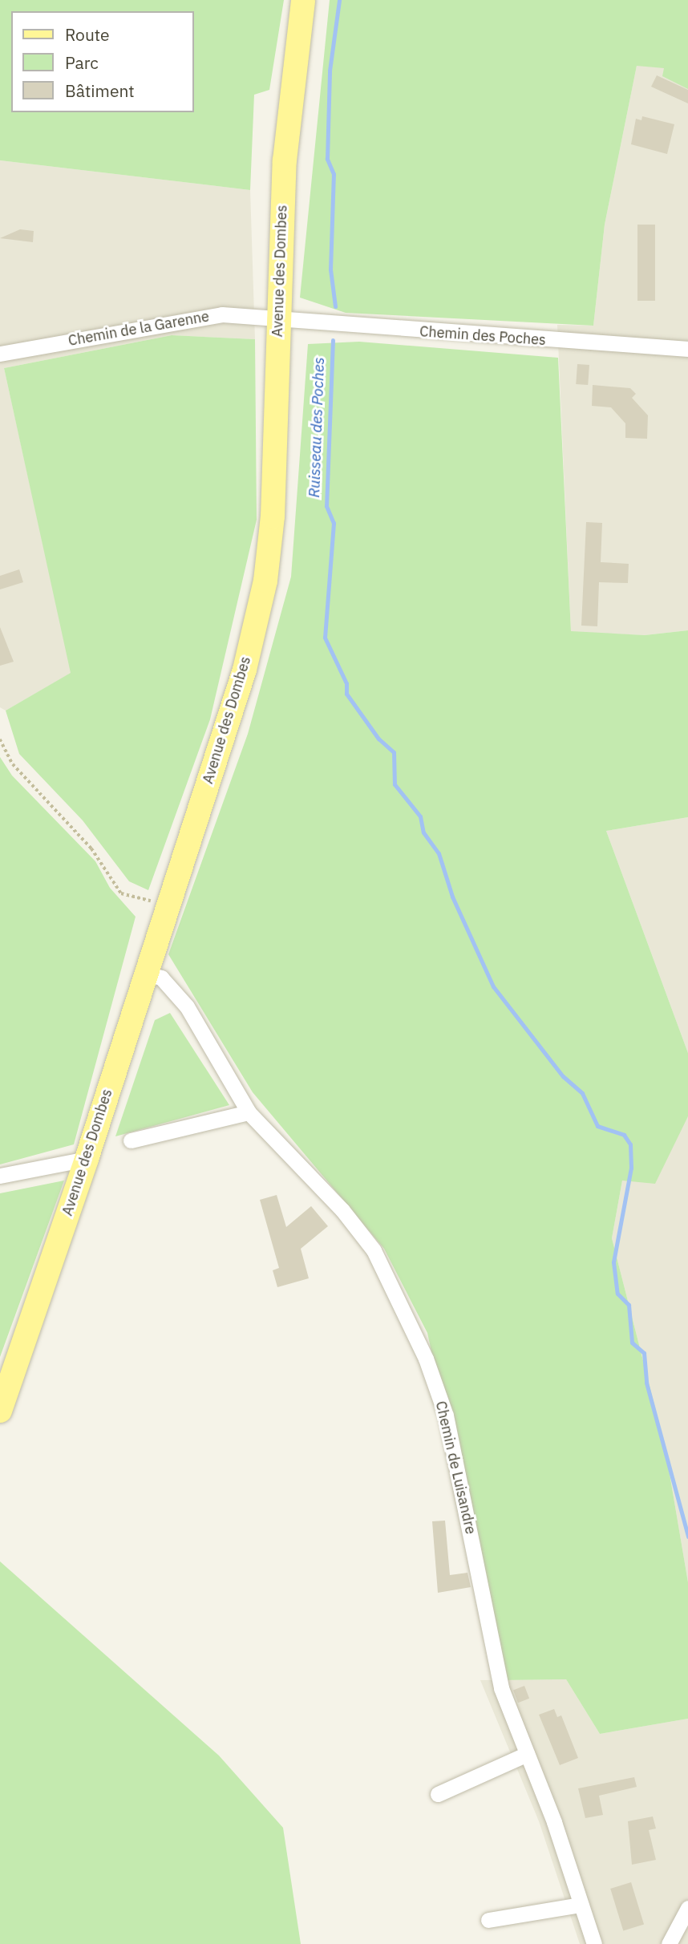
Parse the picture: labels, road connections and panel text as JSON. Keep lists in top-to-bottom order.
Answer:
{
  "streets": {
    "main road": ["Avenue des Dombes"],
    "street": ["Chemin de la Garenne", "Chemin des Poches", "Chemin de Luisandre"]
  },
  "crossings": [
    ["Avenue des Dombes", "Chemin de la Garenne"],
    ["Avenue des Dombes", "Chemin des Poches"],
    ["Avenue des Dombes", "Chemin de Luisandre"],
    ["Chemin de la Garenne", "Chemin des Poches"]
  ],
  "water": ["Ruisseau des Poches"],
  "legend": ["Route", "Parc", "Bâtiment"]
}
